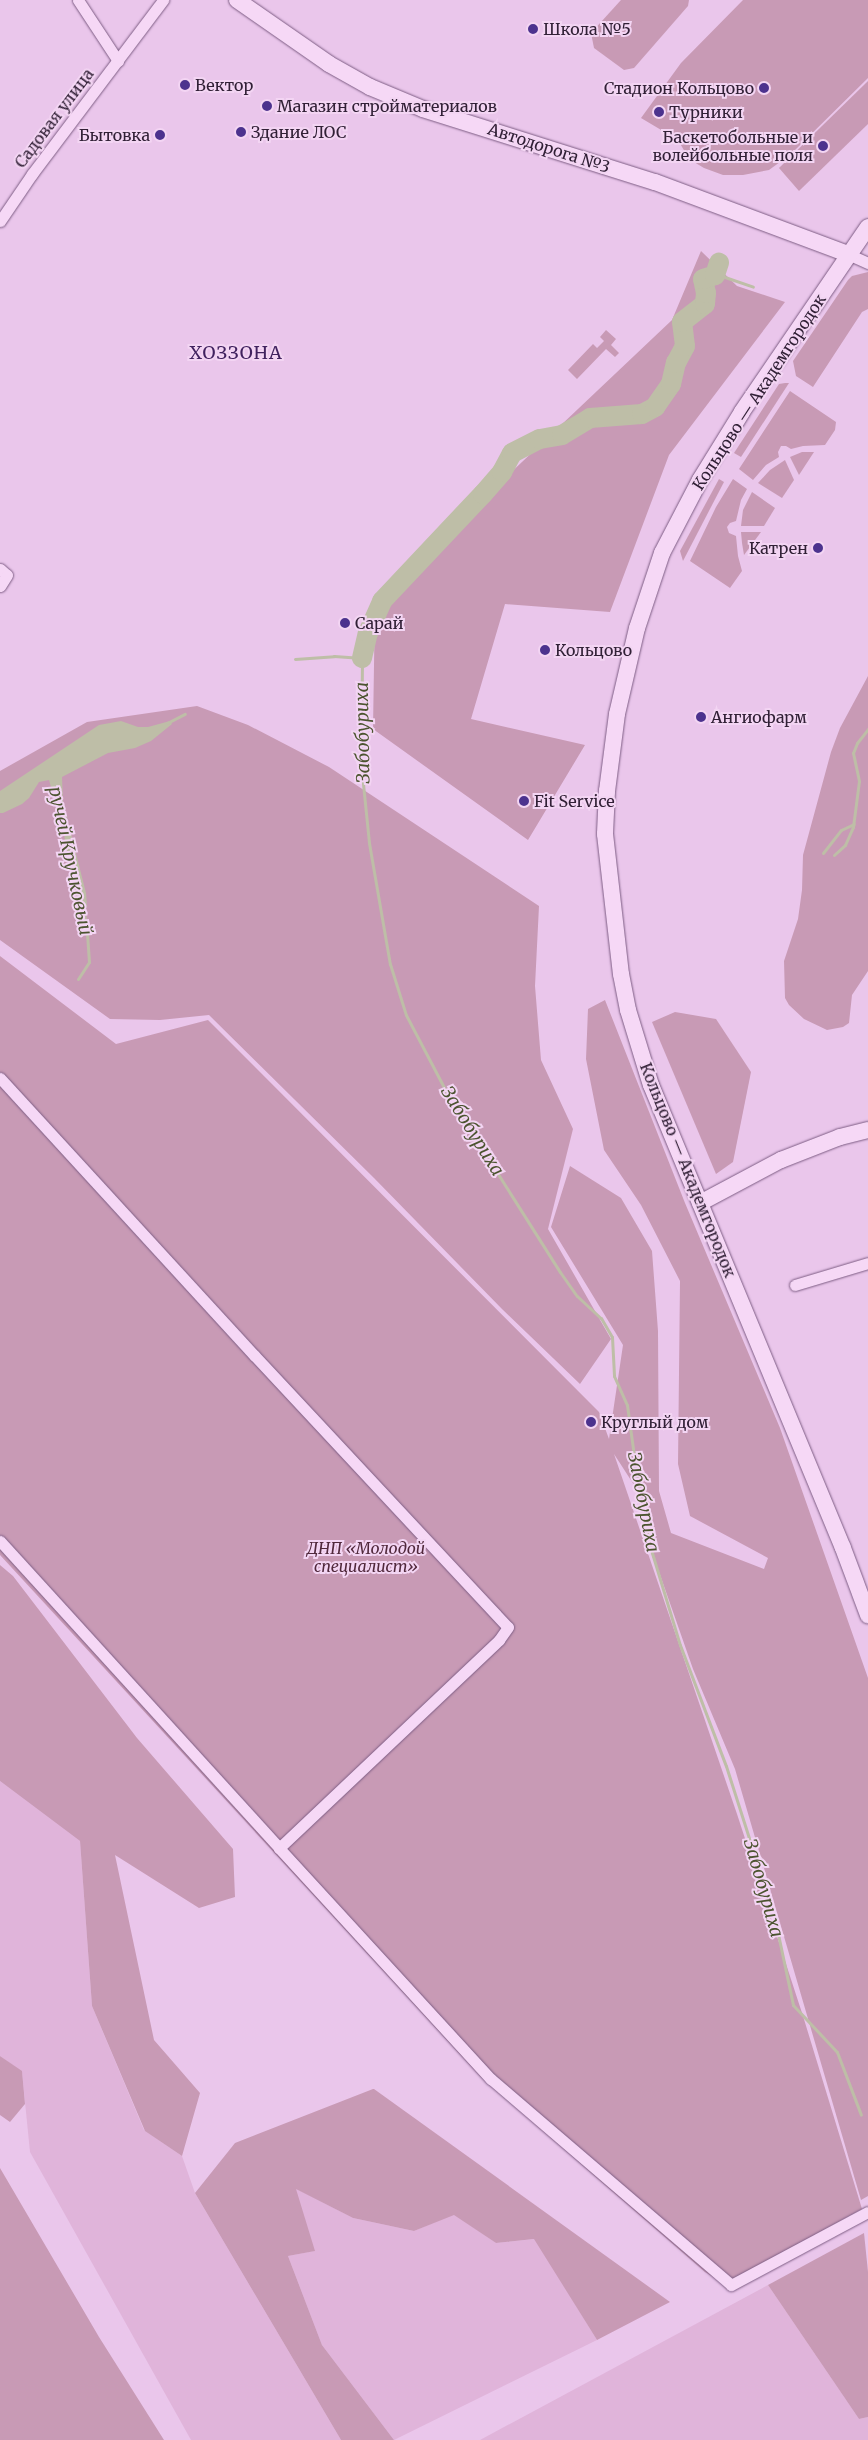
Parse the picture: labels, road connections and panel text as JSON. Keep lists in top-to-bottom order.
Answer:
{
  "streets": {
    "main road": ["Автодорога №3", "Кольцово — Академгородок"],
    "street": ["Садовая улица"]
  },
  "crossings": [
    ["Автодорога №3", "Кольцово — Академгородок"]
  ],
  "districts": ["ХОЗЗОНА"],
  "water": ["Забобуриха", "ручей Кручковый"],
  "parks": ["ДНП «Молодой специалист»"],
  "places": [
    "Школа №5",
    "Вектор",
    "Стадион Кольцово",
    "Магазин стройматериалов",
    "Турники",
    "Здание ЛОС",
    "Бытовка",
    "Баскетобольные и волейбольные поля",
    "Катрен",
    "Сарай",
    "Кольцово",
    "Ангиофарм",
    "Fit Service",
    "Круглый дом"
  ]
}
